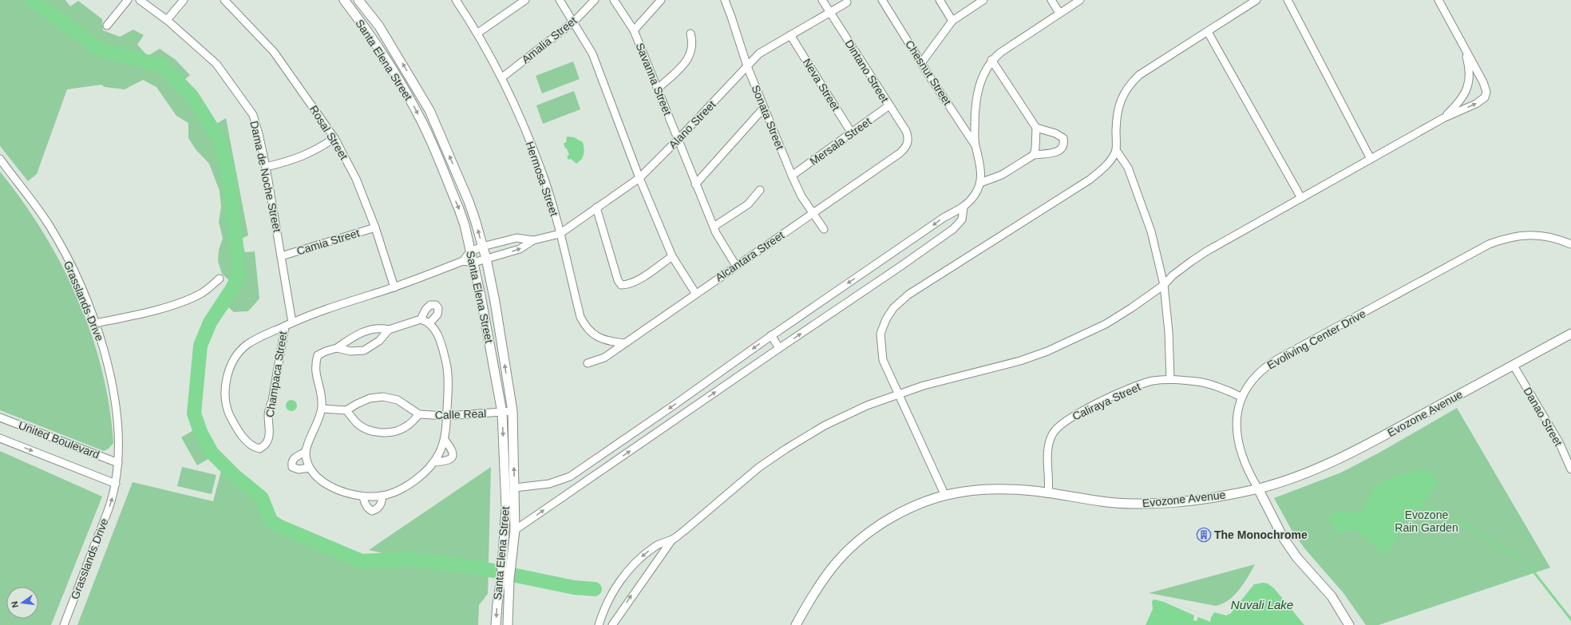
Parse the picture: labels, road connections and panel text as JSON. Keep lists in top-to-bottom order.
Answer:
{
  "streets": {
    "street": [
      "Amalia Street",
      "Santa Elena Street",
      "Dintano Street",
      "Chesnut Street",
      "Savanna Street",
      "Neva Street",
      "Sonata Street",
      "Alano Street",
      "Rosal Street",
      "Mersala Street",
      "Dama de Noche Street",
      "Hermosa Street",
      "Camia Street",
      "Alcantara Street",
      "Grasslands Drive",
      "Evoliving Center Drive",
      "Champaca Street",
      "Caliraya Street",
      "Evozone Avenue",
      "Calle Real",
      "Danao Street",
      "United Boulevard"
    ]
  },
  "crossings": [
    ["Amalia Street", "Hermosa Street"],
    ["Santa Elena Street", "Calle Real"],
    ["Dintano Street", "Alano Street"],
    ["Dintano Street", "Mersala Street"],
    ["Dintano Street", "Alcantara Street"],
    ["Savanna Street", "Alano Street"],
    ["Savanna Street", "Alcantara Street"],
    ["Neva Street", "Alano Street"],
    ["Neva Street", "Mersala Street"],
    ["Sonata Street", "Alano Street"],
    ["Sonata Street", "Mersala Street"],
    ["Sonata Street", "Alcantara Street"],
    ["Alano Street", "Hermosa Street"],
    ["Rosal Street", "Camia Street"],
    ["Dama de Noche Street", "Camia Street"],
    ["Hermosa Street", "Alcantara Street"],
    ["Grasslands Drive", "United Boulevard"],
    ["Evoliving Center Drive", "Caliraya Street"],
    ["Evoliving Center Drive", "Evozone Avenue"],
    ["Caliraya Street", "Evozone Avenue"],
    ["Evozone Avenue", "Danao Street"]
  ],
  "water": ["Nuvali Lake"],
  "parks": ["Evozone Rain Garden"],
  "places": {
    "building": ["The Monochrome"]
  },
  "north": "left"
}
